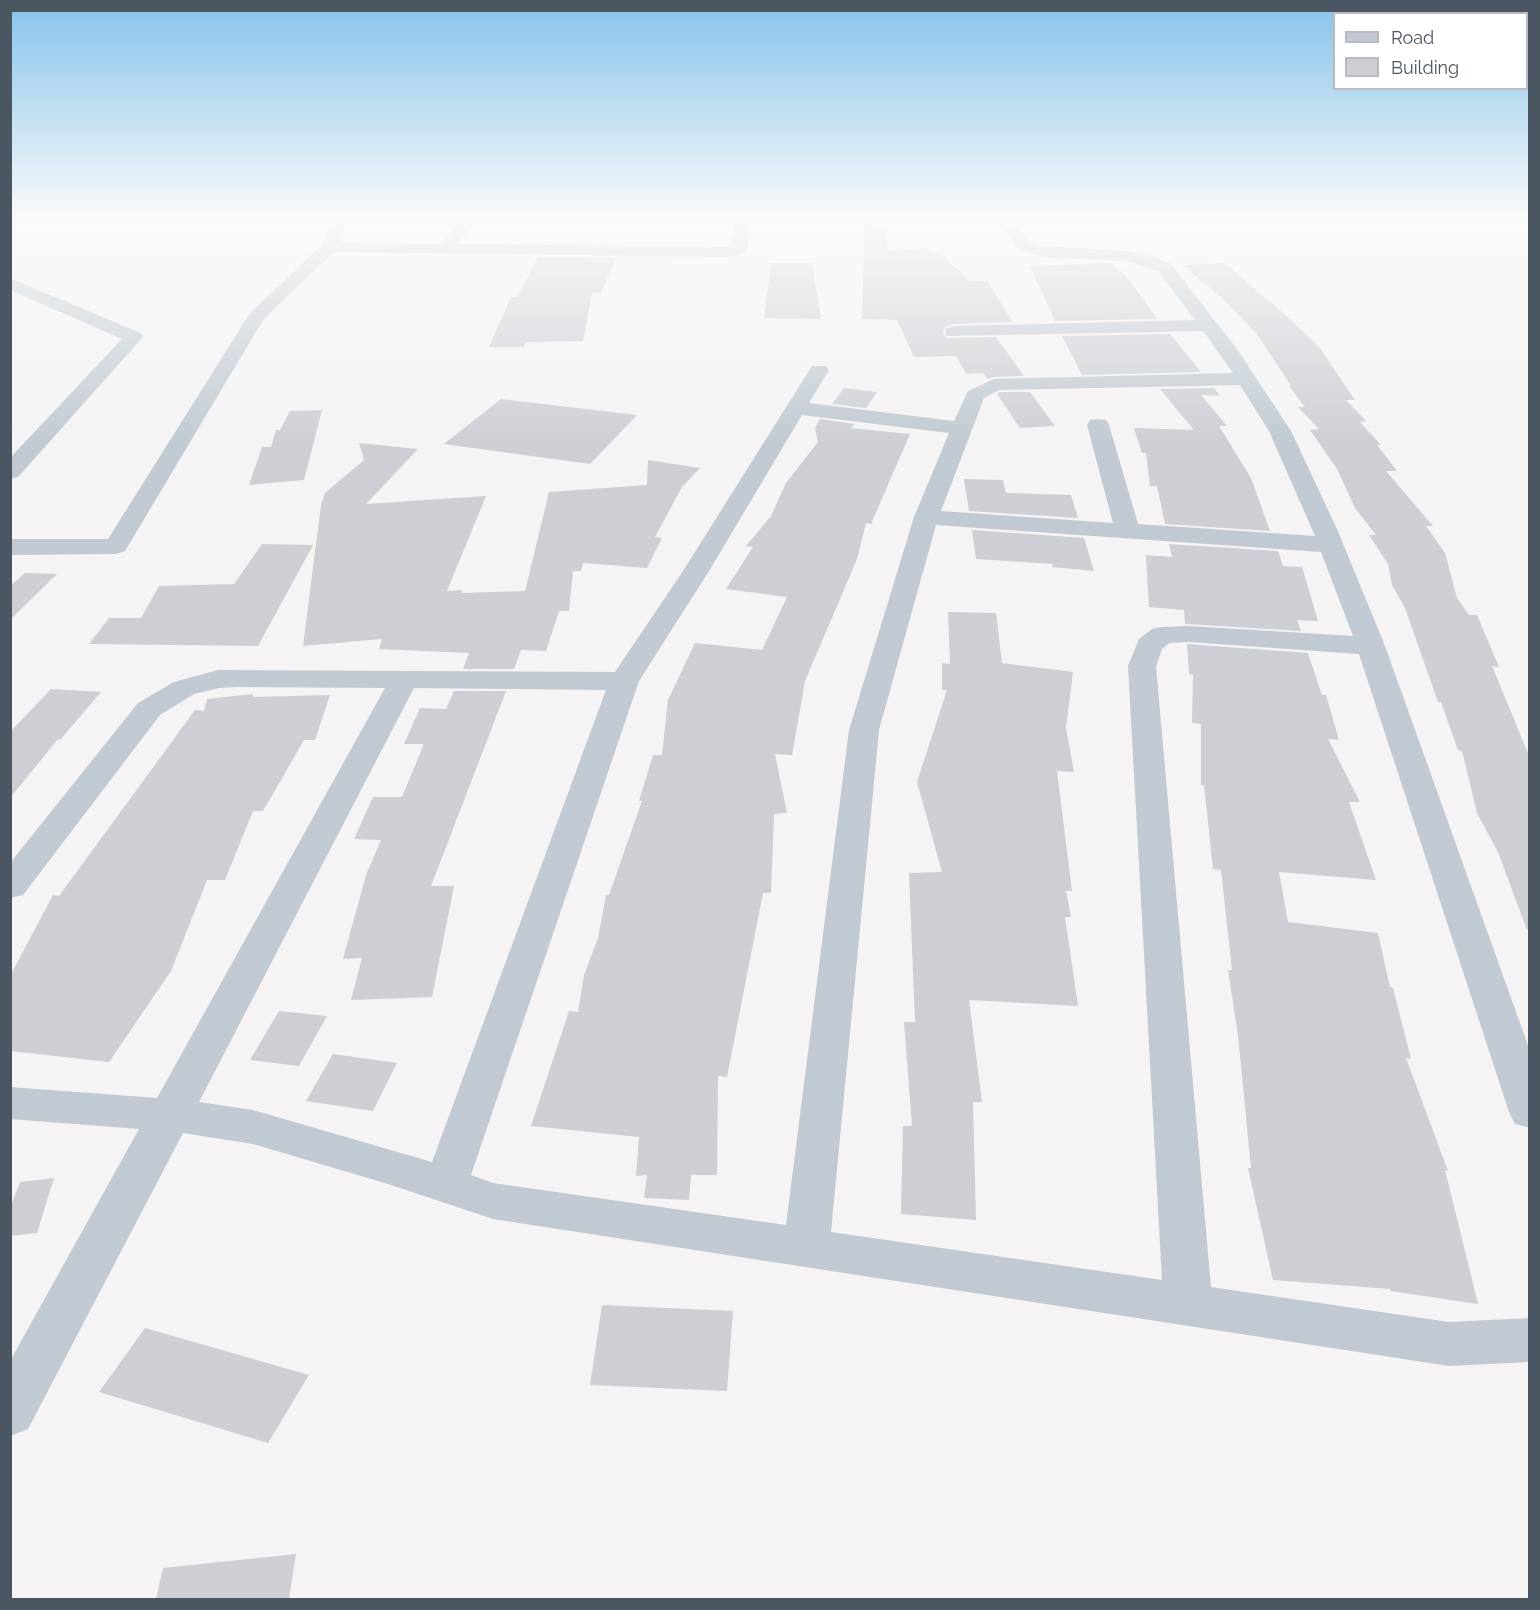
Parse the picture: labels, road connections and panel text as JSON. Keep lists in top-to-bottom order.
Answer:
{
  "legend": ["Road", "Building"]
}
